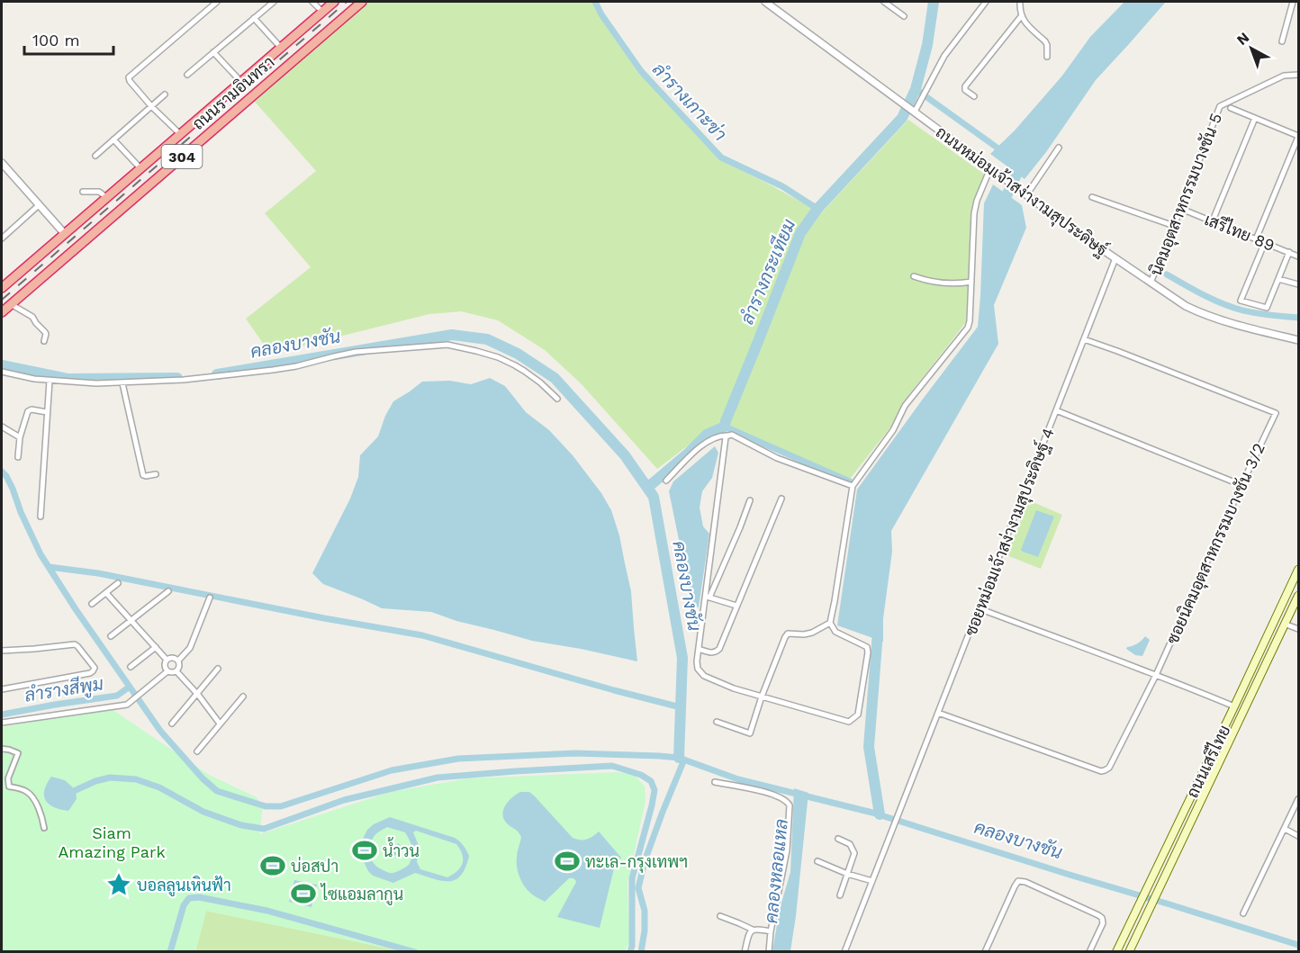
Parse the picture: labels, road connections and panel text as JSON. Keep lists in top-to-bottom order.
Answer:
{
  "streets": {
    "highway": ["ถนนรามอินทรา", "304"],
    "main road": ["ถนนเสรีไทย"],
    "street": [
      "ถนนหม่อมเจ้าสง่างามสุประดิษฐ์",
      "นิคมอุตสาหกรรมบางชัน 5",
      "เสรีไทย 89",
      "ซอยหม่อมเจ้าสง่างามสุประดิษฐ์ 4",
      "ซอยนิคมอุตสาหกรรมบางชัน 3/2"
    ]
  },
  "crossings": [
    ["ถนนหม่อมเจ้าสง่างามสุประดิษฐ์", "นิคมอุตสาหกรรมบางชัน 5"],
    ["ถนนหม่อมเจ้าสง่างามสุประดิษฐ์", "ซอยหม่อมเจ้าสง่างามสุประดิษฐ์ 4"],
    ["นิคมอุตสาหกรรมบางชัน 5", "เสรีไทย 89"],
    ["ซอยหม่อมเจ้าสง่างามสุประดิษฐ์ 4", "ซอยนิคมอุตสาหกรรมบางชัน 3/2"]
  ],
  "water": [
    "ลำรางเกาะข่า",
    "ลำรางกระเทียม",
    "คลองบางชัน",
    "ลำรางสีพูม",
    "คลองหลอแหล"
  ],
  "parks": ["Siam Amazing Park"],
  "places": {
    "sports": [
      "น้ำวน",
      "ทะเล-กรุงเทพฯ",
      "บ่อสปา",
      "ไซแอมลากูน"
    ],
    "place": ["บอลลูนเหินฟ้า"]
  },
  "scale_bar": "100 m",
  "north": "top left"
}
